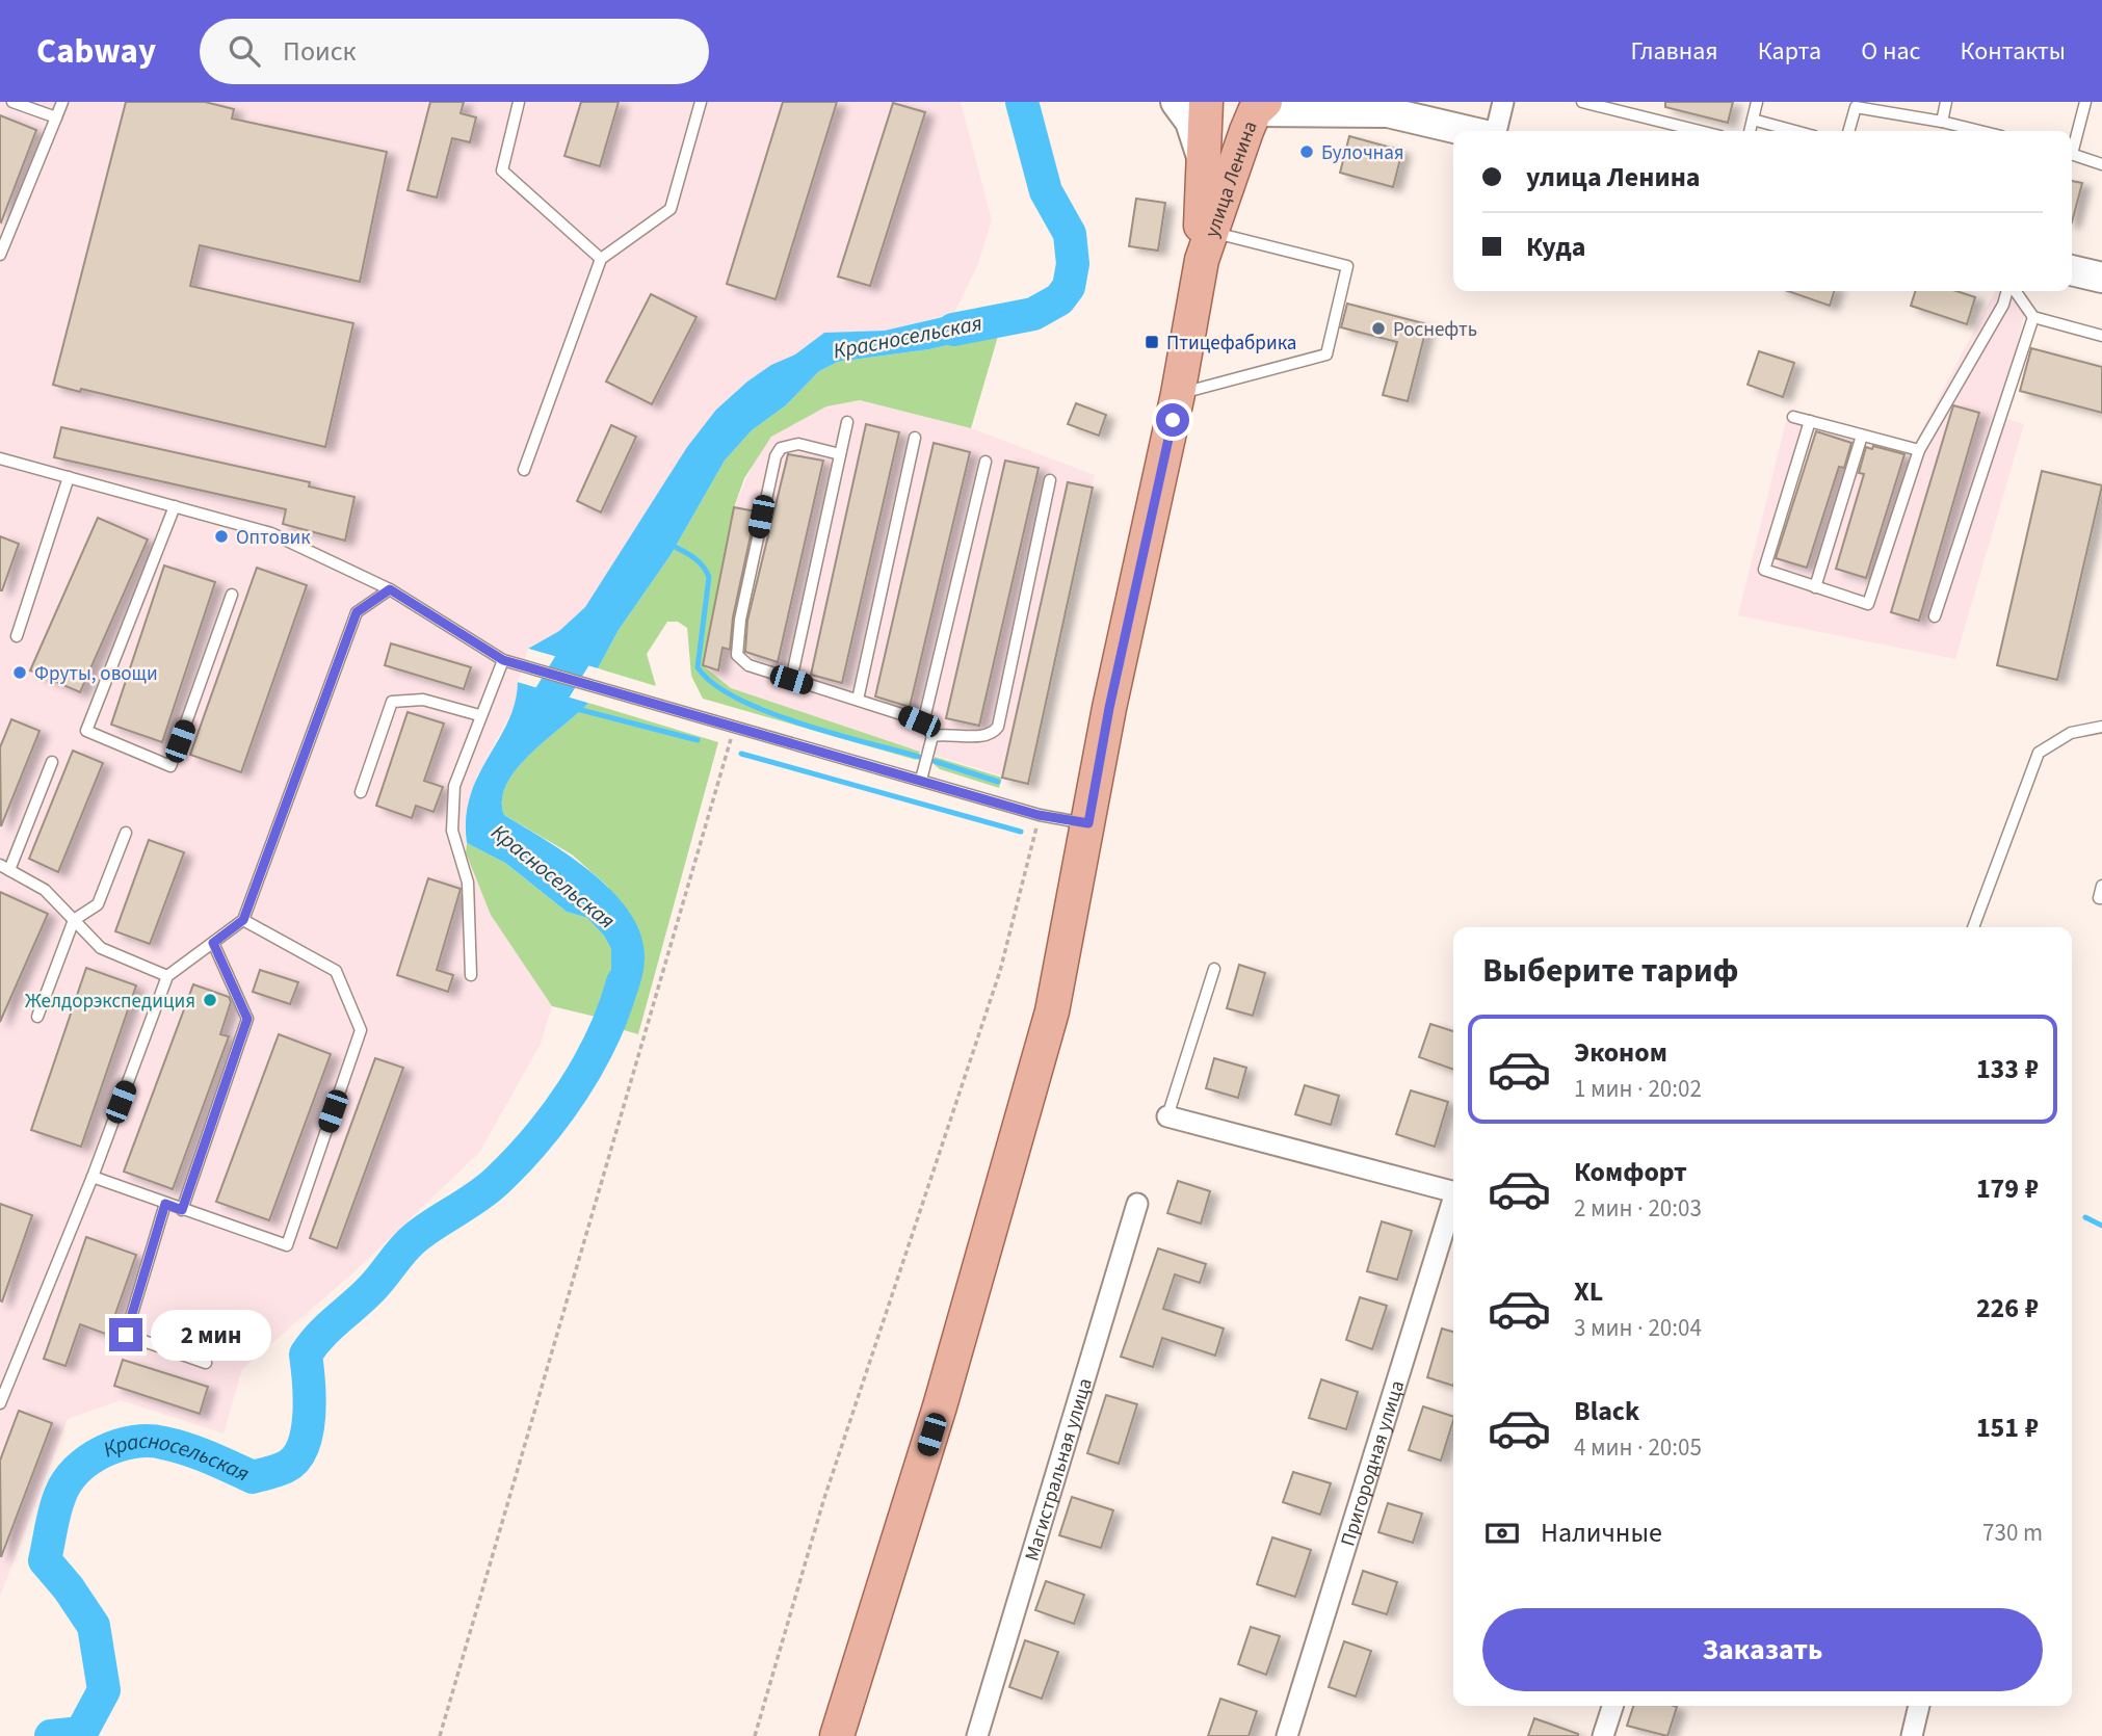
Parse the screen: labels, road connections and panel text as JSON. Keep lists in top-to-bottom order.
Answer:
{
  "streets": {
    "main road": ["улица Ленина"],
    "street": ["Пригородная улица", "Магистральная улица"]
  },
  "water": ["Красносельская"],
  "places": {
    "other": [
      "Булочная",
      "Роснефть",
      "Оптовик",
      "Фруты, овощи",
      "Желдорэкспедиция"
    ],
    "transit": ["Птицефабрика"]
  },
  "page": {
    "header": "Cabway",
    "search": "Поиск",
    "nav": [
      "Главная",
      "Карта",
      "О нас",
      "Контакты"
    ],
    "banner": ["улица Ленина", "Куда"],
    "heading": "Выберите тариф",
    "list": [
      {
        "name": "Эконом",
        "note": "1 мин · 20:02",
        "value": "133 ₽"
      },
      {
        "name": "Комфорт",
        "note": "2 мин · 20:03",
        "value": "179 ₽"
      },
      {
        "name": "XL",
        "note": "3 мин · 20:04",
        "value": "226 ₽"
      },
      {
        "name": "Black",
        "note": "4 мин · 20:05",
        "value": "151 ₽"
      }
    ],
    "bubble": "2 мин",
    "pay": ["Наличные", "730 m"],
    "buttons": "Заказать"
  }
}
